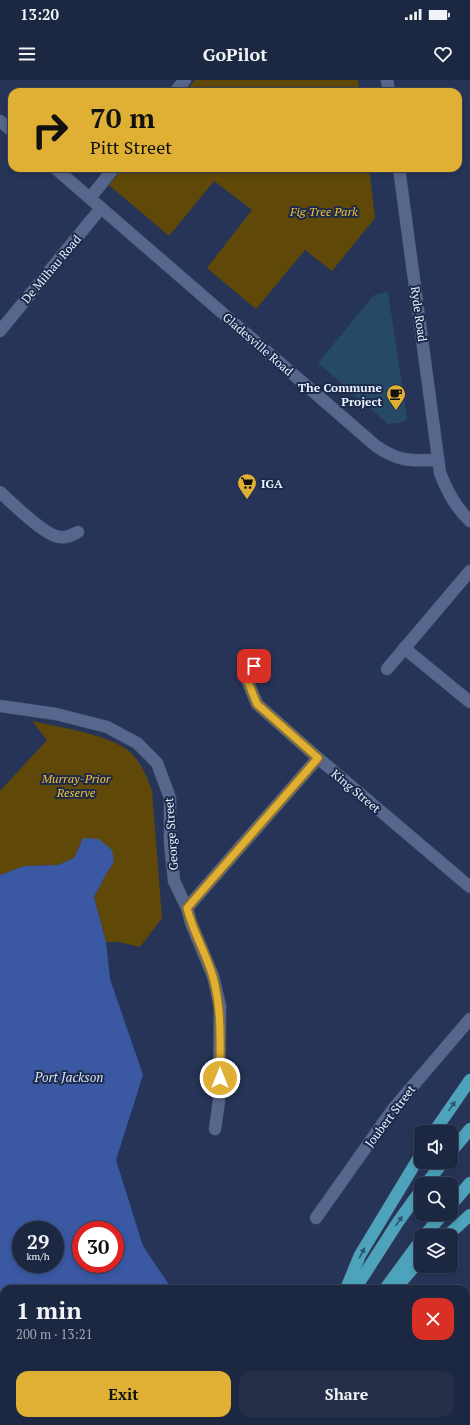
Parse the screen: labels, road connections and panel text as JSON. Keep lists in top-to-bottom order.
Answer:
{
  "streets": {
    "street": [
      "De Milhau Road",
      "Ryde Road",
      "Gladesville Road",
      "King Street",
      "George Street",
      "Joubert Street"
    ]
  },
  "crossings": [
    ["De Milhau Road", "Gladesville Road"],
    ["Ryde Road", "Gladesville Road"]
  ],
  "water": ["Port Jackson"],
  "parks": ["Fig Tree Park", "Murray-Prior Reserve"],
  "places": {
    "cafe": ["The Commune Project"],
    "supermarket": ["IGA"]
  },
  "page": {
    "status": "13:20",
    "header": "GoPilot",
    "turn": ["70 m", "Pitt Street"],
    "speed": "29 km/h",
    "limit": "30",
    "heading": ["1 min", "200 m · 13:21"],
    "buttons": ["Exit", "Share"]
  }
}
